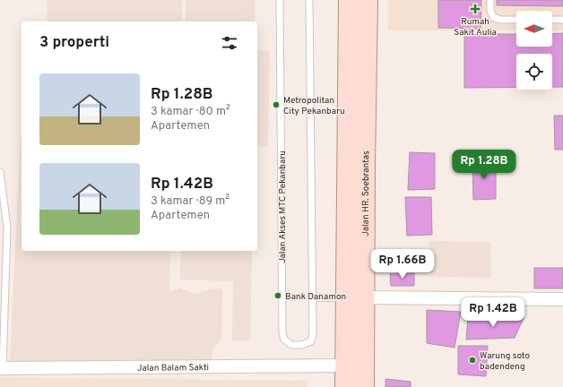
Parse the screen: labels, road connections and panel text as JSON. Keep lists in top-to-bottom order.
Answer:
{
  "streets": {
    "main road": ["Jalan HR. Soebrantas"],
    "street": ["Jalan Balam Sakti"],
    "lane": ["Jalan Akses MTC Pekanbaru"]
  },
  "crossings": [
    ["Jalan HR. Soebrantas", "Jalan Balam Sakti"]
  ],
  "places": {
    "health": ["Rumah Sakit Aulia"],
    "other": ["Metropolitan City Pekanbaru", "Bank Danamon", "Warung soto badendeng"]
  },
  "north": "left",
  "page": {
    "heading": "3 properti",
    "list": [
      {
        "name": "Rp 1.28B",
        "note": "3 kamar · 80 m² · Apartemen"
      },
      {
        "name": "Rp 1.42B",
        "note": "3 kamar · 89 m² · Apartemen"
      }
    ],
    "price": ["Rp 1.28B", "Rp 1.66B", "Rp 1.42B"]
  }
}
